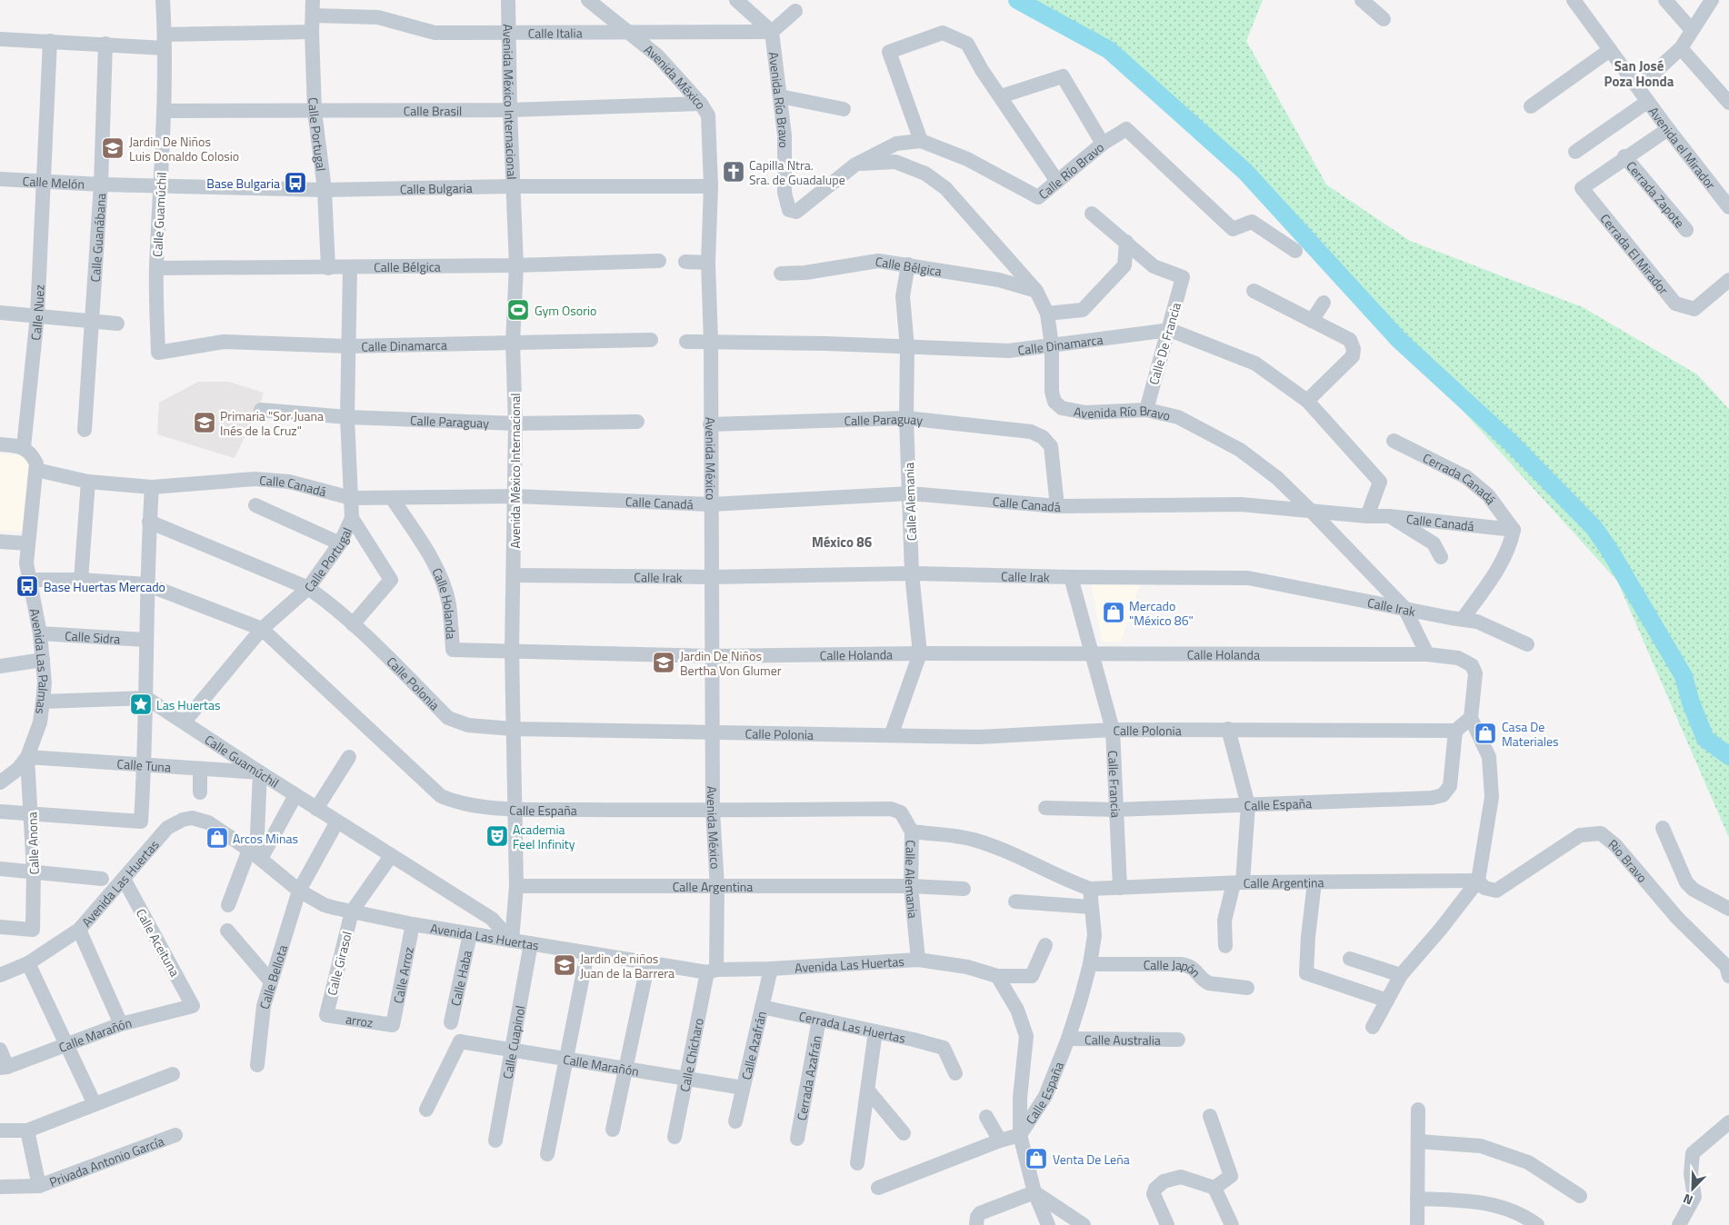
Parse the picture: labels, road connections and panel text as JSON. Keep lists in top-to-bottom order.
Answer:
{
  "streets": {
    "street": [
      "Calle Italia",
      "Avenida México",
      "Avenida Río Bravo",
      "Avenida México Internacional",
      "Calle Brasil",
      "Calle Portugal",
      "Avenida el Mirador",
      "Calle Río Bravo",
      "Calle Melón",
      "Calle Bulgaria",
      "Cerrada Zapote",
      "Calle Guamúchil",
      "Calle Guanábana",
      "Cerrada El Mirador",
      "Calle Bélgica",
      "Calle Nuez",
      "Calle De Francia",
      "Calle Dinamarca",
      "Calle Paraguay",
      "Cerrada Canadá",
      "Calle Canadá",
      "Calle Alemania",
      "Calle Irak",
      "Calle Holanda",
      "Calle Sidra",
      "Avenida Las Palmas",
      "Calle Polonia",
      "Calle Tuna",
      "Calle Francia",
      "Calle España",
      "Calle Anona",
      "Rio Bravo",
      "Calle Argentina",
      "Avenida Las Huertas",
      "Calle Aceituna",
      "Calle Girasol",
      "Calle Japón",
      "Calle Arroz",
      "Calle Bellota",
      "Calle Haba",
      "arroz",
      "Cerrada Las Huertas",
      "Calle Marañón",
      "Calle Australia",
      "Calle Cuapinol",
      "Calle Azafrán",
      "Calle Chícharo",
      "Cerrada Azafrán",
      "Privada Antonio García"
    ]
  },
  "crossings": [
    ["Calle Italia", "Avenida México"],
    ["Calle Italia", "Avenida Río Bravo"],
    ["Calle Italia", "Avenida México Internacional"],
    ["Calle Italia", "Calle Portugal"],
    ["Avenida México", "Calle Brasil"],
    ["Avenida México", "Calle Bulgaria"],
    ["Avenida México", "Calle Dinamarca"],
    ["Avenida México", "Calle Paraguay"],
    ["Avenida México", "Calle Canadá"],
    ["Avenida México", "Calle Irak"],
    ["Avenida México", "Calle Holanda"],
    ["Avenida México", "Calle Polonia"],
    ["Avenida México", "Calle España"],
    ["Avenida México", "Calle Argentina"],
    ["Avenida México", "Avenida Las Huertas"],
    ["Avenida México", "Calle Chícharo"],
    ["Avenida Río Bravo", "Calle Río Bravo"],
    ["Avenida Río Bravo", "Calle Bélgica"],
    ["Avenida Río Bravo", "Calle De Francia"],
    ["Avenida Río Bravo", "Calle Dinamarca"],
    ["Avenida Río Bravo", "Calle Canadá"],
    ["Avenida Río Bravo", "Calle Irak"],
    ["Avenida Río Bravo", "Calle Holanda"],
    ["Avenida México Internacional", "Calle Brasil"],
    ["Avenida México Internacional", "Calle Bulgaria"],
    ["Avenida México Internacional", "Calle Guamúchil"],
    ["Avenida México Internacional", "Calle Bélgica"],
    ["Avenida México Internacional", "Calle Dinamarca"],
    ["Avenida México Internacional", "Calle Paraguay"],
    ["Avenida México Internacional", "Calle Canadá"],
    ["Avenida México Internacional", "Calle Irak"],
    ["Avenida México Internacional", "Calle Holanda"],
    ["Avenida México Internacional", "Calle Polonia"],
    ["Avenida México Internacional", "Calle España"],
    ["Avenida México Internacional", "Calle Argentina"],
    ["Avenida México Internacional", "Avenida Las Huertas"],
    ["Calle Brasil", "Calle Portugal"],
    ["Calle Brasil", "Calle Guamúchil"],
    ["Calle Portugal", "Calle Bulgaria"],
    ["Calle Portugal", "Calle Guamúchil"],
    ["Calle Portugal", "Calle Bélgica"],
    ["Calle Portugal", "Calle Dinamarca"],
    ["Calle Portugal", "Calle Paraguay"],
    ["Calle Portugal", "Calle Canadá"],
    ["Calle Portugal", "Calle Polonia"],
    ["Calle Portugal", "Calle España"],
    ["Calle Melón", "Calle Bulgaria"],
    ["Calle Melón", "Calle Guamúchil"],
    ["Calle Melón", "Calle Guanábana"],
    ["Calle Melón", "Calle Nuez"],
    ["Calle Bulgaria", "Calle Guamúchil"],
    ["Cerrada Zapote", "Cerrada El Mirador"],
    ["Calle Guamúchil", "Calle Bélgica"],
    ["Calle Guamúchil", "Calle Dinamarca"],
    ["Calle Guamúchil", "Calle Tuna"],
    ["Calle Guamúchil", "Avenida Las Huertas"],
    ["Calle Guamúchil", "Calle Bellota"],
    ["Calle Bélgica", "Calle Alemania"],
    ["Calle De Francia", "Calle Dinamarca"],
    ["Calle Dinamarca", "Calle Canadá"],
    ["Calle Dinamarca", "Calle Alemania"],
    ["Calle Paraguay", "Calle Canadá"],
    ["Calle Paraguay", "Calle Alemania"],
    ["Cerrada Canadá", "Calle Canadá"],
    ["Calle Canadá", "Calle Alemania"],
    ["Calle Canadá", "Calle Holanda"],
    ["Calle Alemania", "Calle Irak"],
    ["Calle Alemania", "Calle Holanda"],
    ["Calle Alemania", "Calle Polonia"],
    ["Calle Alemania", "Calle España"],
    ["Calle Alemania", "Calle Argentina"],
    ["Calle Alemania", "Avenida Las Huertas"],
    ["Calle Irak", "Calle Francia"],
    ["Calle Holanda", "Calle Francia"],
    ["Calle Sidra", "Avenida Las Palmas"],
    ["Avenida Las Palmas", "Calle Tuna"],
    ["Avenida Las Palmas", "Calle Anona"],
    ["Calle Polonia", "Calle Francia"],
    ["Calle Polonia", "Calle España"],
    ["Calle Tuna", "Calle Anona"],
    ["Calle Francia", "Calle España"],
    ["Calle Francia", "Calle Argentina"],
    ["Calle España", "Calle Argentina"],
    ["Calle España", "Calle Japón"],
    ["Calle España", "Calle Australia"],
    ["Rio Bravo", "Calle Argentina"],
    ["Avenida Las Huertas", "Calle Aceituna"],
    ["Avenida Las Huertas", "Calle Girasol"],
    ["Avenida Las Huertas", "Calle Arroz"],
    ["Avenida Las Huertas", "Calle Bellota"],
    ["Avenida Las Huertas", "Calle Haba"],
    ["Avenida Las Huertas", "Calle Cuapinol"],
    ["Avenida Las Huertas", "Calle Azafrán"],
    ["Avenida Las Huertas", "Calle Chícharo"],
    ["Calle Aceituna", "Calle Marañón"],
    ["Calle Girasol", "arroz"],
    ["Calle Arroz", "arroz"],
    ["Cerrada Las Huertas", "Calle Azafrán"],
    ["Cerrada Las Huertas", "Cerrada Azafrán"],
    ["Calle Marañón", "Calle Cuapinol"],
    ["Calle Marañón", "Calle Azafrán"],
    ["Calle Marañón", "Calle Chícharo"]
  ],
  "districts": ["San José Poza Honda", "México 86"],
  "places": {
    "school or university": [
      "Jardin De Niños Luis Donaldo Colosio",
      "Primaria \"Sor Juana Inés de la Cruz\"",
      "Jardin De Niños Bertha Von Glumer",
      "Jardin de niños Juan de la Barrera"
    ],
    "church": ["Capilla Ntra. Sra. de Guadalupe"],
    "bus stop": ["Base Bulgaria", "Base Huertas Mercado"],
    "sports": ["Gym Osorio"],
    "shop": [
      "Mercado \"México 86\"",
      "Casa De Materiales",
      "Arcos Minas",
      "Venta De Leña"
    ],
    "place": ["Las Huertas"],
    "theatre": ["Academia Feel Infinity"]
  },
  "north": "bottom left"
}
